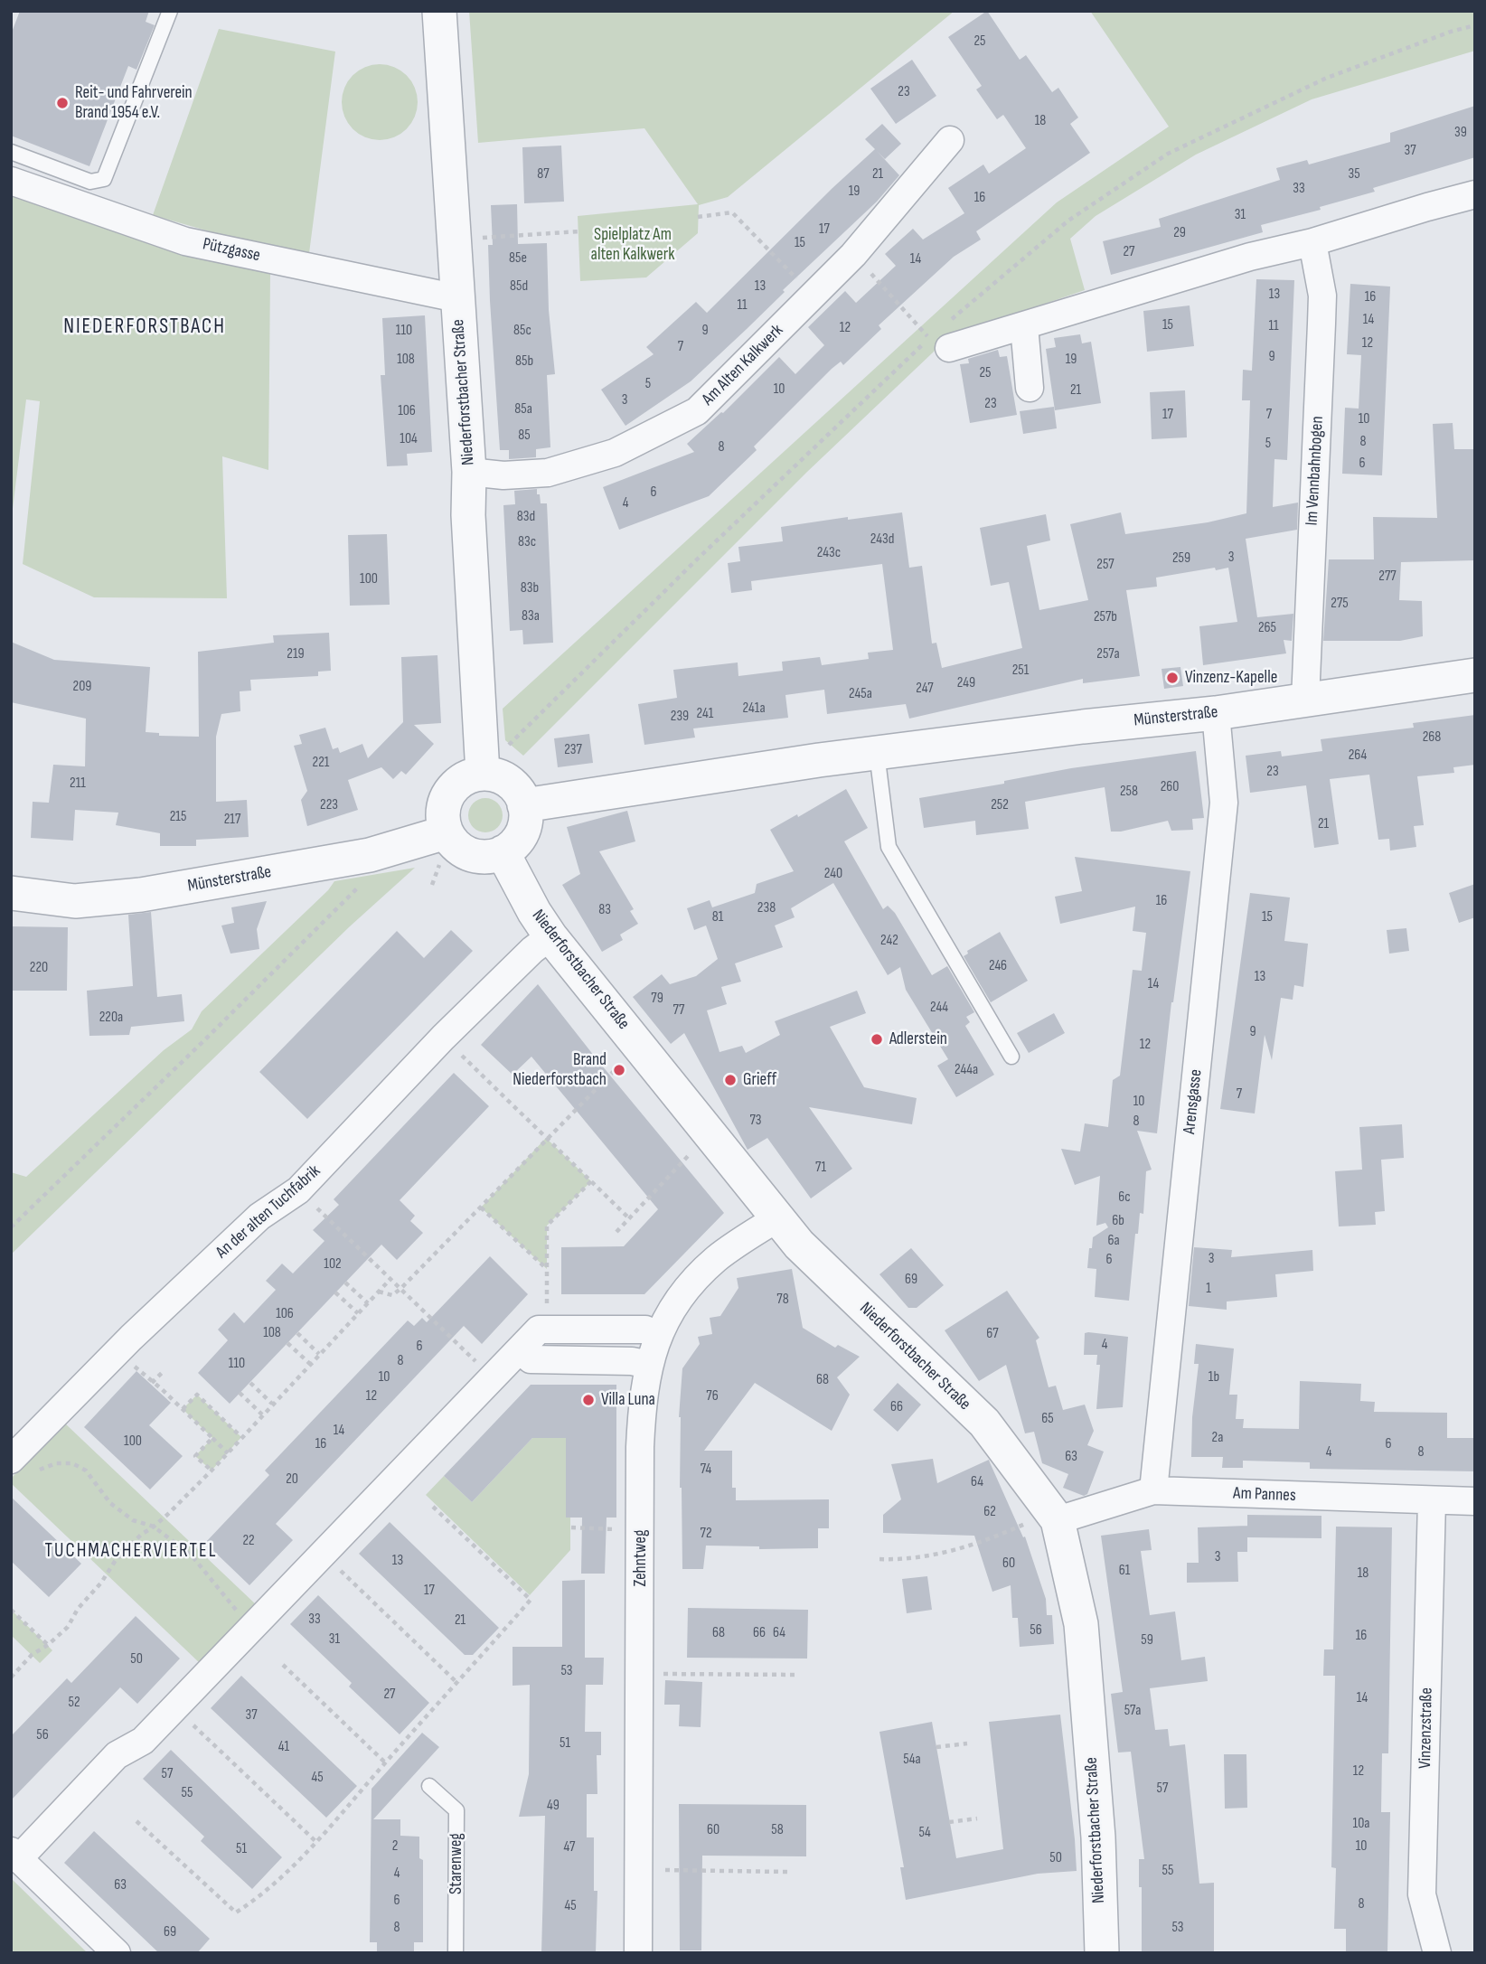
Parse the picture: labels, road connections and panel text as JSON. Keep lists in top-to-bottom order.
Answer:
{
  "streets": {
    "street": [
      "Pützgasse",
      "Am Alten Kalkwerk",
      "Niederforstbacher Straße",
      "Im Vennbahnbogen",
      "Münsterstraße",
      "Arensgasse",
      "An der alten Tuchfabrik",
      "Am Pannes",
      "Zehntweg",
      "Vinzenzstraße"
    ],
    "lane": ["Starenweg"]
  },
  "crossings": [
    ["Pützgasse", "Niederforstbacher Straße"],
    ["Am Alten Kalkwerk", "Niederforstbacher Straße"],
    ["Niederforstbacher Straße", "Münsterstraße"],
    ["Niederforstbacher Straße", "An der alten Tuchfabrik"],
    ["Niederforstbacher Straße", "Am Pannes"],
    ["Niederforstbacher Straße", "Zehntweg"],
    ["Im Vennbahnbogen", "Münsterstraße"],
    ["Münsterstraße", "Arensgasse"],
    ["Arensgasse", "Am Pannes"],
    ["Am Pannes", "Vinzenzstraße"]
  ],
  "districts": ["NIEDERFORSTBACH", "TUCHMACHERVIERTEL"],
  "parks": ["Spielplatz Am alten Kalkwerk"],
  "places": [
    "Reit- und Fahrverein Brand 1954 e.V.",
    "Vinzenz-Kapelle",
    "Adlerstein",
    "Brand Niederforstbach",
    "Grieff",
    "Villa Luna"
  ],
  "house_numbers": [
    "25",
    "23",
    "18",
    "39",
    "37",
    "87",
    "21",
    "35",
    "33",
    "19",
    "16",
    "31",
    "17",
    "29",
    "15",
    "27",
    "85e",
    "14",
    "85d",
    "13",
    "13",
    "16",
    "11",
    "14",
    "15",
    "11",
    "12",
    "110",
    "85c",
    "9",
    "12",
    "7",
    "9",
    "108",
    "19",
    "85b",
    "25",
    "5",
    "10",
    "21",
    "3",
    "23",
    "85a",
    "106",
    "17",
    "7",
    "10",
    "85",
    "104",
    "8",
    "5",
    "8",
    "6",
    "6",
    "4",
    "83d",
    "243d",
    "83c",
    "243c",
    "3",
    "259",
    "257",
    "277",
    "100",
    "83b",
    "275",
    "83a",
    "257b",
    "265",
    "219",
    "257a",
    "251",
    "249",
    "209",
    "247",
    "245a",
    "241a",
    "241",
    "239",
    "268",
    "237",
    "264",
    "221",
    "23",
    "211",
    "260",
    "258",
    "223",
    "252",
    "215",
    "217",
    "21",
    "240",
    "16",
    "238",
    "83",
    "81",
    "15",
    "242",
    "246",
    "220",
    "13",
    "14",
    "79",
    "244",
    "77",
    "220a",
    "9",
    "12",
    "244a",
    "7",
    "10",
    "73",
    "8",
    "71",
    "6c",
    "6b",
    "6a",
    "3",
    "6",
    "102",
    "69",
    "1",
    "78",
    "106",
    "108",
    "67",
    "4",
    "6",
    "8",
    "110",
    "10",
    "1b",
    "68",
    "12",
    "76",
    "66",
    "65",
    "14",
    "2a",
    "100",
    "16",
    "6",
    "4",
    "8",
    "63",
    "74",
    "20",
    "64",
    "62",
    "72",
    "22",
    "3",
    "13",
    "60",
    "61",
    "18",
    "17",
    "33",
    "21",
    "56",
    "68",
    "66",
    "64",
    "16",
    "31",
    "59",
    "50",
    "53",
    "27",
    "14",
    "52",
    "57a",
    "37",
    "56",
    "51",
    "41",
    "54a",
    "12",
    "57",
    "45",
    "57",
    "55",
    "49",
    "10a",
    "60",
    "58",
    "54",
    "2",
    "10",
    "47",
    "51",
    "50",
    "55",
    "4",
    "63",
    "6",
    "8",
    "45",
    "8",
    "53",
    "69"
  ]
}
